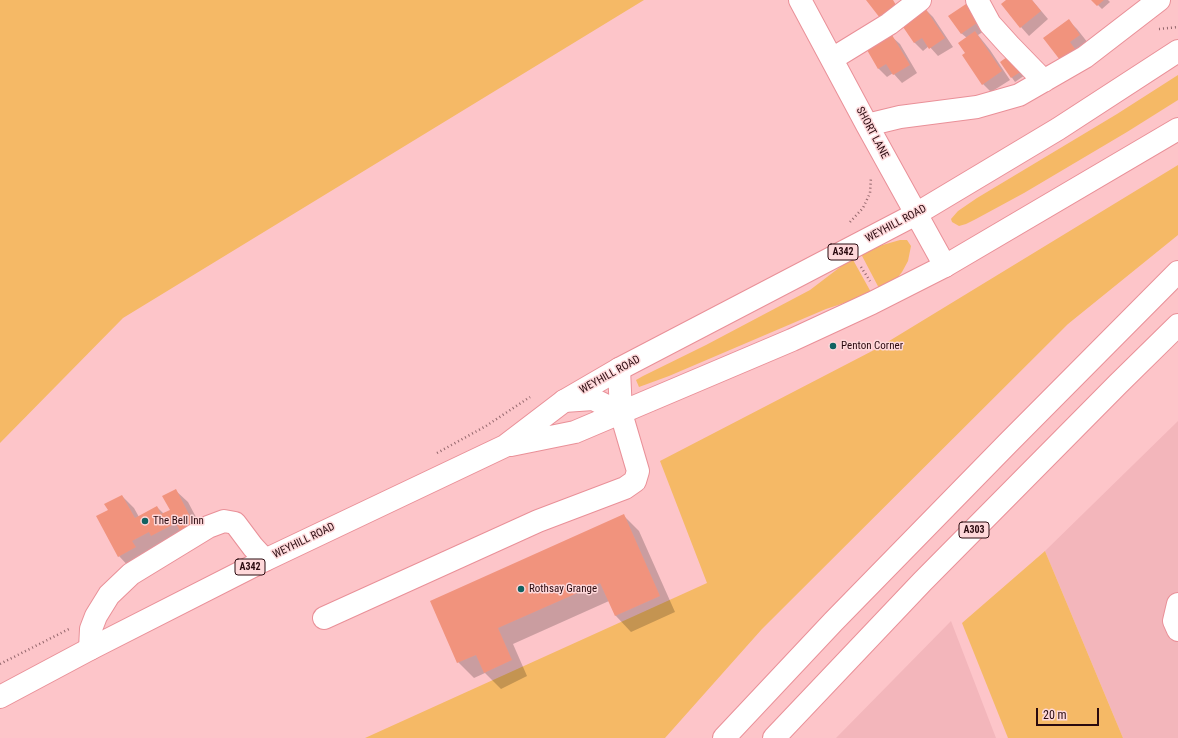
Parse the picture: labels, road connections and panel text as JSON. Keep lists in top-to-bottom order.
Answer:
{
  "streets": {
    "main road": [
      "SHORT LANE",
      "WEYHILL ROAD",
      "A342",
      "A303"
    ]
  },
  "crossings": [
    ["SHORT LANE", "WEYHILL ROAD"]
  ],
  "places": ["Penton Corner", "The Bell Inn", "Rothsay Grange"],
  "scale_bar": "20 m"
}
